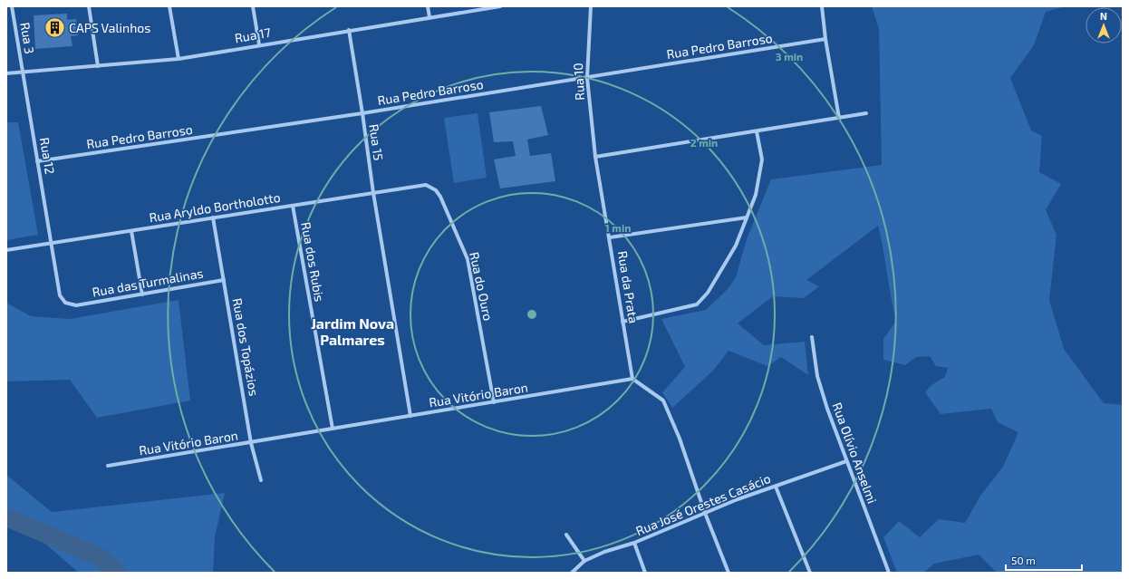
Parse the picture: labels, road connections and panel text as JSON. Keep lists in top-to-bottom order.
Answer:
{
  "streets": {
    "street": [
      "Rua 17",
      "Rua 3",
      "Rua Pedro Barroso",
      "Rua 10",
      "Rua 15",
      "Rua 12",
      "Rua Aryldo Bortholotto",
      "Rua dos Rubis",
      "Rua das Turmalinas",
      "Rua do Ouro",
      "Rua da Prata",
      "Rua dos Topázios",
      "Rua Vitório Baron",
      "Rua Olívio Anselmi",
      "Rua José Orestes Casácio"
    ]
  },
  "crossings": [
    ["Rua 17", "Rua 3"],
    ["Rua 17", "Rua 15"],
    ["Rua 17", "Rua 12"],
    ["Rua 3", "Rua 12"],
    ["Rua Pedro Barroso", "Rua 10"],
    ["Rua Pedro Barroso", "Rua 15"],
    ["Rua Pedro Barroso", "Rua 12"],
    ["Rua 10", "Rua da Prata"],
    ["Rua 15", "Rua Aryldo Bortholotto"],
    ["Rua 15", "Rua Vitório Baron"],
    ["Rua 12", "Rua Aryldo Bortholotto"],
    ["Rua 12", "Rua das Turmalinas"],
    ["Rua Aryldo Bortholotto", "Rua dos Rubis"],
    ["Rua Aryldo Bortholotto", "Rua do Ouro"],
    ["Rua Aryldo Bortholotto", "Rua dos Topázios"],
    ["Rua dos Rubis", "Rua Vitório Baron"],
    ["Rua das Turmalinas", "Rua dos Topázios"],
    ["Rua do Ouro", "Rua Vitório Baron"],
    ["Rua da Prata", "Rua Vitório Baron"],
    ["Rua dos Topázios", "Rua Vitório Baron"],
    ["Rua Olívio Anselmi", "Rua José Orestes Casácio"]
  ],
  "districts": ["Jardim Nova Palmares"],
  "places": {
    "building": ["CAPS Valinhos"]
  },
  "scale_bar": "50 m",
  "north": "top",
  "rings": ["3 min", "2 min", "1 min"]
}
